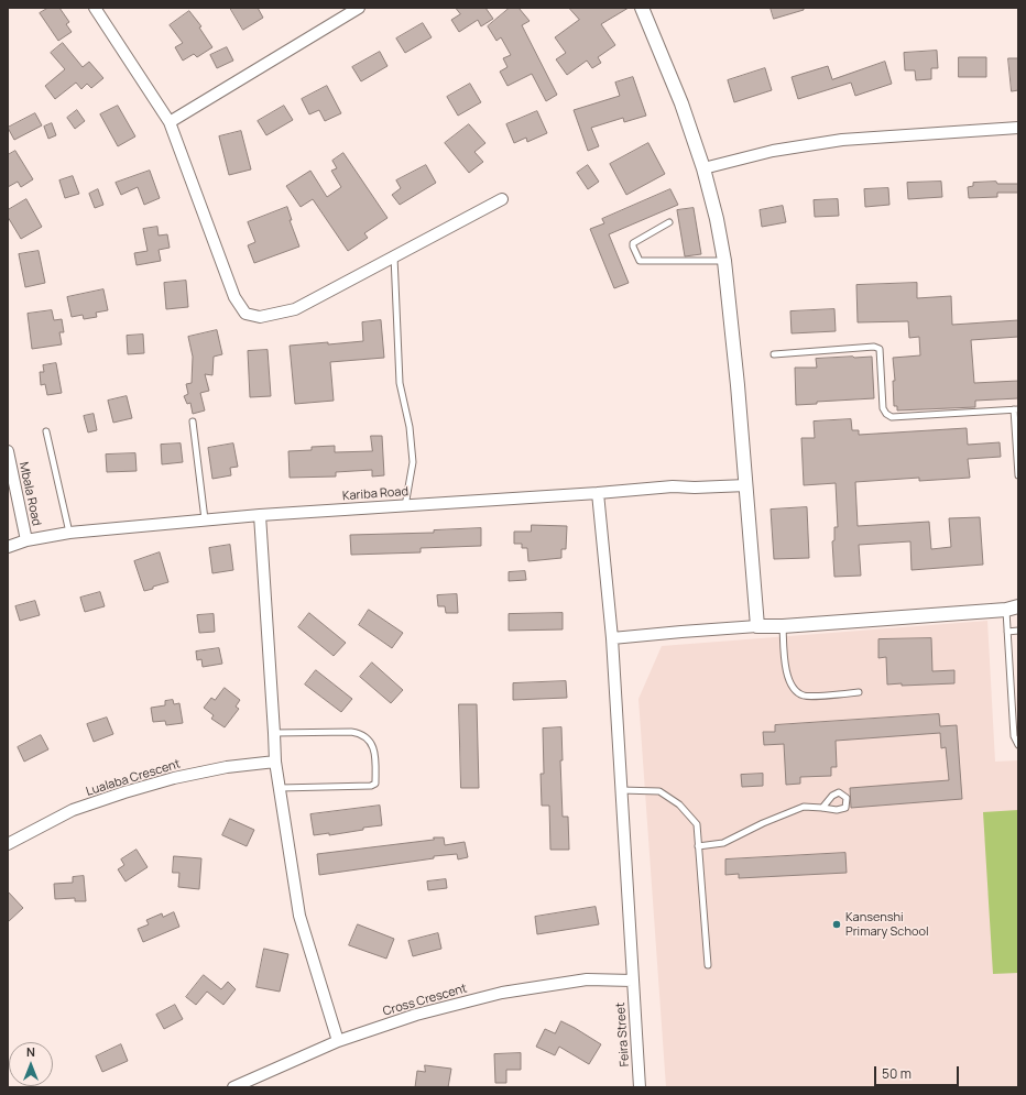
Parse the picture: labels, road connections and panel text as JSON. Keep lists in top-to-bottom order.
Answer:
{
  "streets": {
    "street": [
      "Mbala Road",
      "Kariba Road",
      "Lualaba Crescent",
      "Cross Crescent",
      "Feira Street"
    ]
  },
  "crossings": [
    ["Mbala Road", "Kariba Road"],
    ["Kariba Road", "Feira Street"],
    ["Cross Crescent", "Feira Street"]
  ],
  "places": ["Kansenshi Primary School"],
  "scale_bar": "50 m",
  "north": "top"
}
